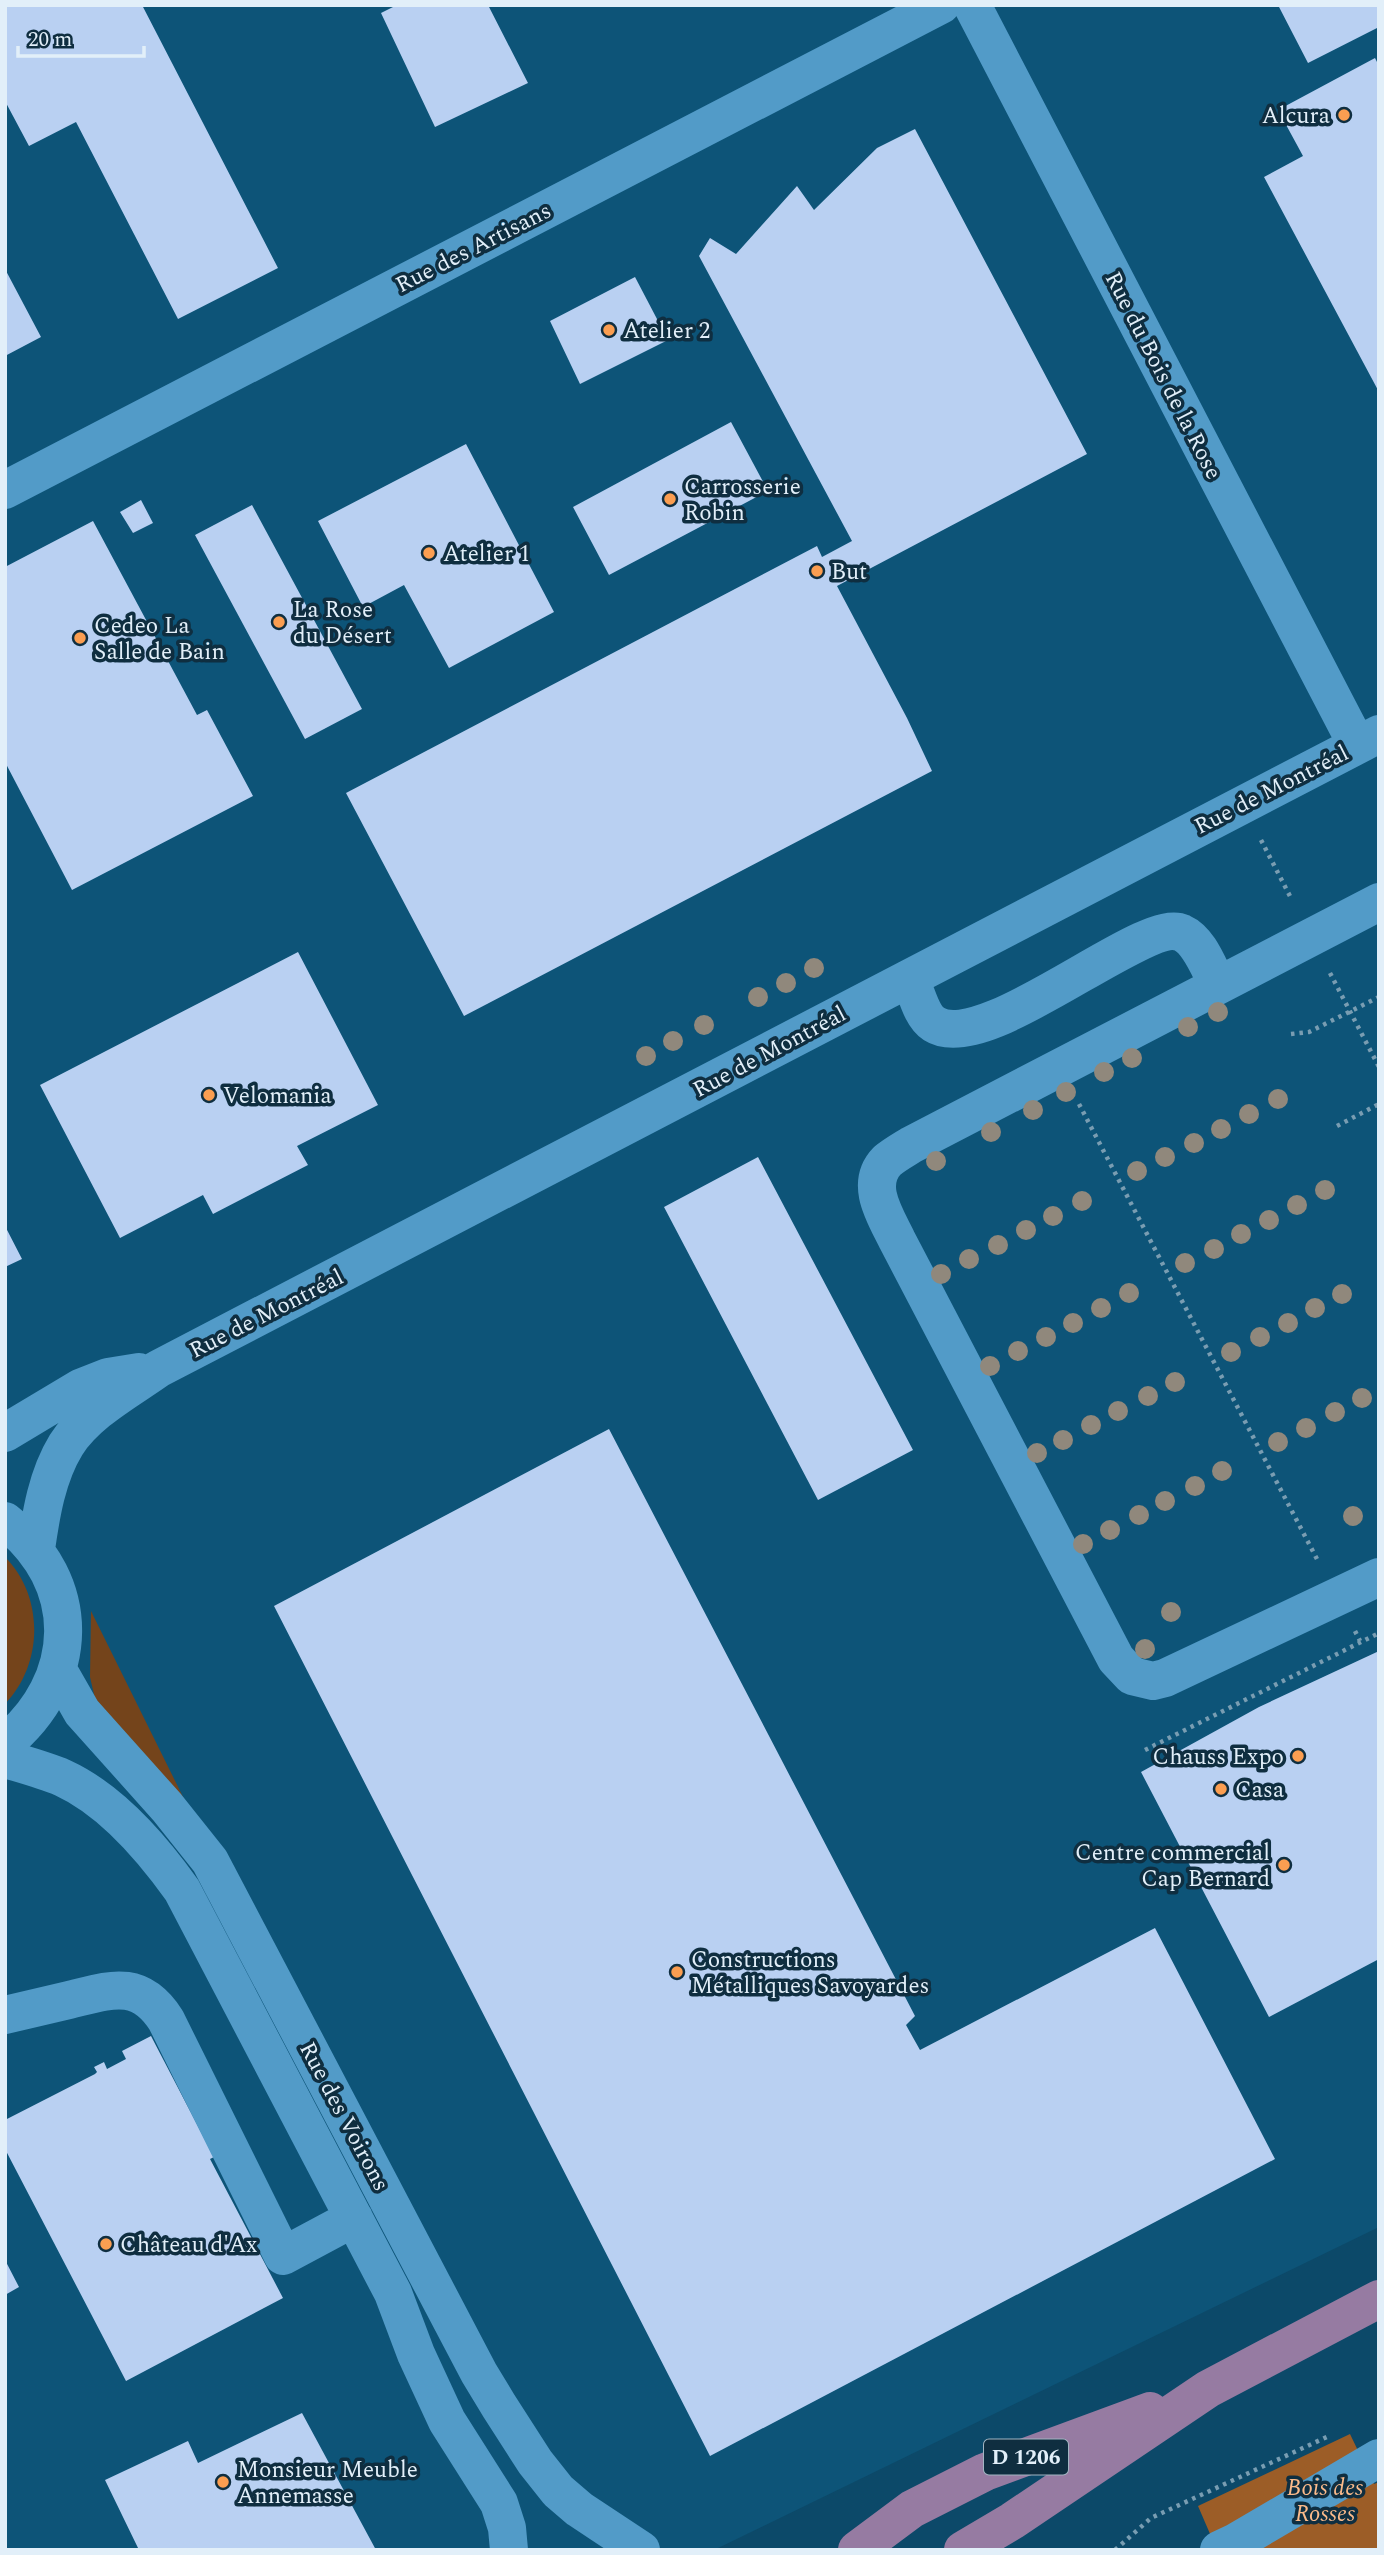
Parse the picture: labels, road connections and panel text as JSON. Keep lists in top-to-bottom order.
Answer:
{
  "streets": {
    "main road": ["D 1206"],
    "street": [
      "Rue des Artisans",
      "Rue du Bois de la Rose",
      "Rue de Montréal",
      "Rue des Voirons"
    ]
  },
  "crossings": [
    ["Rue du Bois de la Rose", "Rue de Montréal"]
  ],
  "parks": ["Bois des Rosses"],
  "places": [
    "Alcura",
    "Atelier 2",
    "Carrosserie Robin",
    "Atelier 1",
    "But",
    "La Rose du Désert",
    "Cedeo La Salle de Bain",
    "Velomania",
    "Chauss Expo",
    "Casa",
    "Centre commercial Cap Bernard",
    "Constructions Métalliques Savoyardes",
    "Château d'Ax",
    "Monsieur Meuble Annemasse"
  ],
  "scale_bar": "20 m"
}
